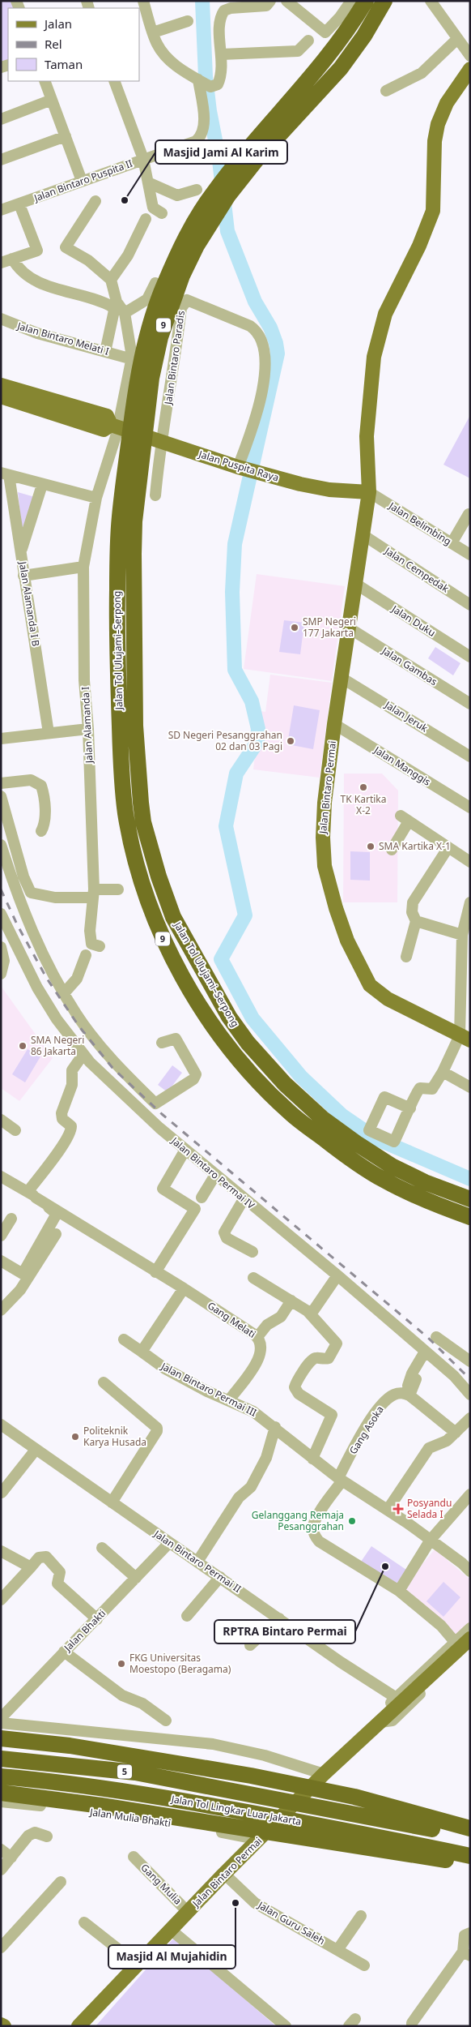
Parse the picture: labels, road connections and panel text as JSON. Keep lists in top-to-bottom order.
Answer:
{
  "streets": {
    "highway": [
      "9",
      "Jalan Tol Ulujami–Serpong",
      "5",
      "Jalan Tol Lingkar Luar Jakarta"
    ],
    "main road": ["Jalan Puspita Raya", "Jalan Bintaro Permai"],
    "street": [
      "Jalan Bintaro Puspita II",
      "Jalan Bintaro Melati I",
      "Jalan Bintaro Paradis",
      "Jalan Belimbing",
      "Jalan Cempedak",
      "Jalan Alamanda I B",
      "Jalan Duku",
      "Jalan Gambas",
      "Jalan Jeruk",
      "Jalan Alamanda I",
      "Jalan Manggis",
      "Jalan Bintaro Permai IV",
      "Gang Melati",
      "Jalan Bintaro Permai III",
      "Gang Asoka",
      "Jalan Bintaro Permai II",
      "Jalan Bhakti",
      "Jalan Mulia Bhakti",
      "Gang Mulia",
      "Jalan Guru Saleh"
    ]
  },
  "crossings": [
    ["Jalan Bintaro Paradis", "Jalan Puspita Raya"],
    ["Jalan Puspita Raya", "Jalan Belimbing"],
    ["Jalan Puspita Raya", "Jalan Alamanda I"],
    ["Jalan Puspita Raya", "Jalan Bintaro Permai"],
    ["Jalan Belimbing", "Jalan Bintaro Permai"],
    ["Jalan Cempedak", "Jalan Bintaro Permai"],
    ["Jalan Duku", "Jalan Bintaro Permai"],
    ["Jalan Gambas", "Jalan Bintaro Permai"],
    ["Jalan Jeruk", "Jalan Bintaro Permai"],
    ["Jalan Manggis", "Jalan Bintaro Permai"],
    ["Jalan Bintaro Permai", "Jalan Bintaro Permai II"],
    ["Jalan Bintaro Permai", "Jalan Mulia Bhakti"],
    ["Jalan Bintaro Permai", "Gang Mulia"],
    ["Jalan Bintaro Permai", "Jalan Guru Saleh"],
    ["Gang Melati", "Jalan Bintaro Permai III"],
    ["Jalan Bintaro Permai III", "Gang Asoka"],
    ["Jalan Bintaro Permai II", "Jalan Bhakti"]
  ],
  "places": {
    "other": [
      "Masjid Jami Al Karim",
      "SMP Negeri 177 Jakarta",
      "SD Negeri Pesanggrahan 02 dan 03 Pagi",
      "TK Kartika X-2",
      "SMA Kartika X-1",
      "SMA Negeri 86 Jakarta",
      "Politeknik Karya Husada",
      "Gelanggang Remaja Pesanggrahan",
      "RPTRA Bintaro Permai",
      "FKG Universitas Moestopo (Beragama)",
      "Masjid Al Mujahidin"
    ],
    "health": ["Posyandu Selada I"]
  },
  "legend": ["Jalan", "Rel", "Taman"]
}
